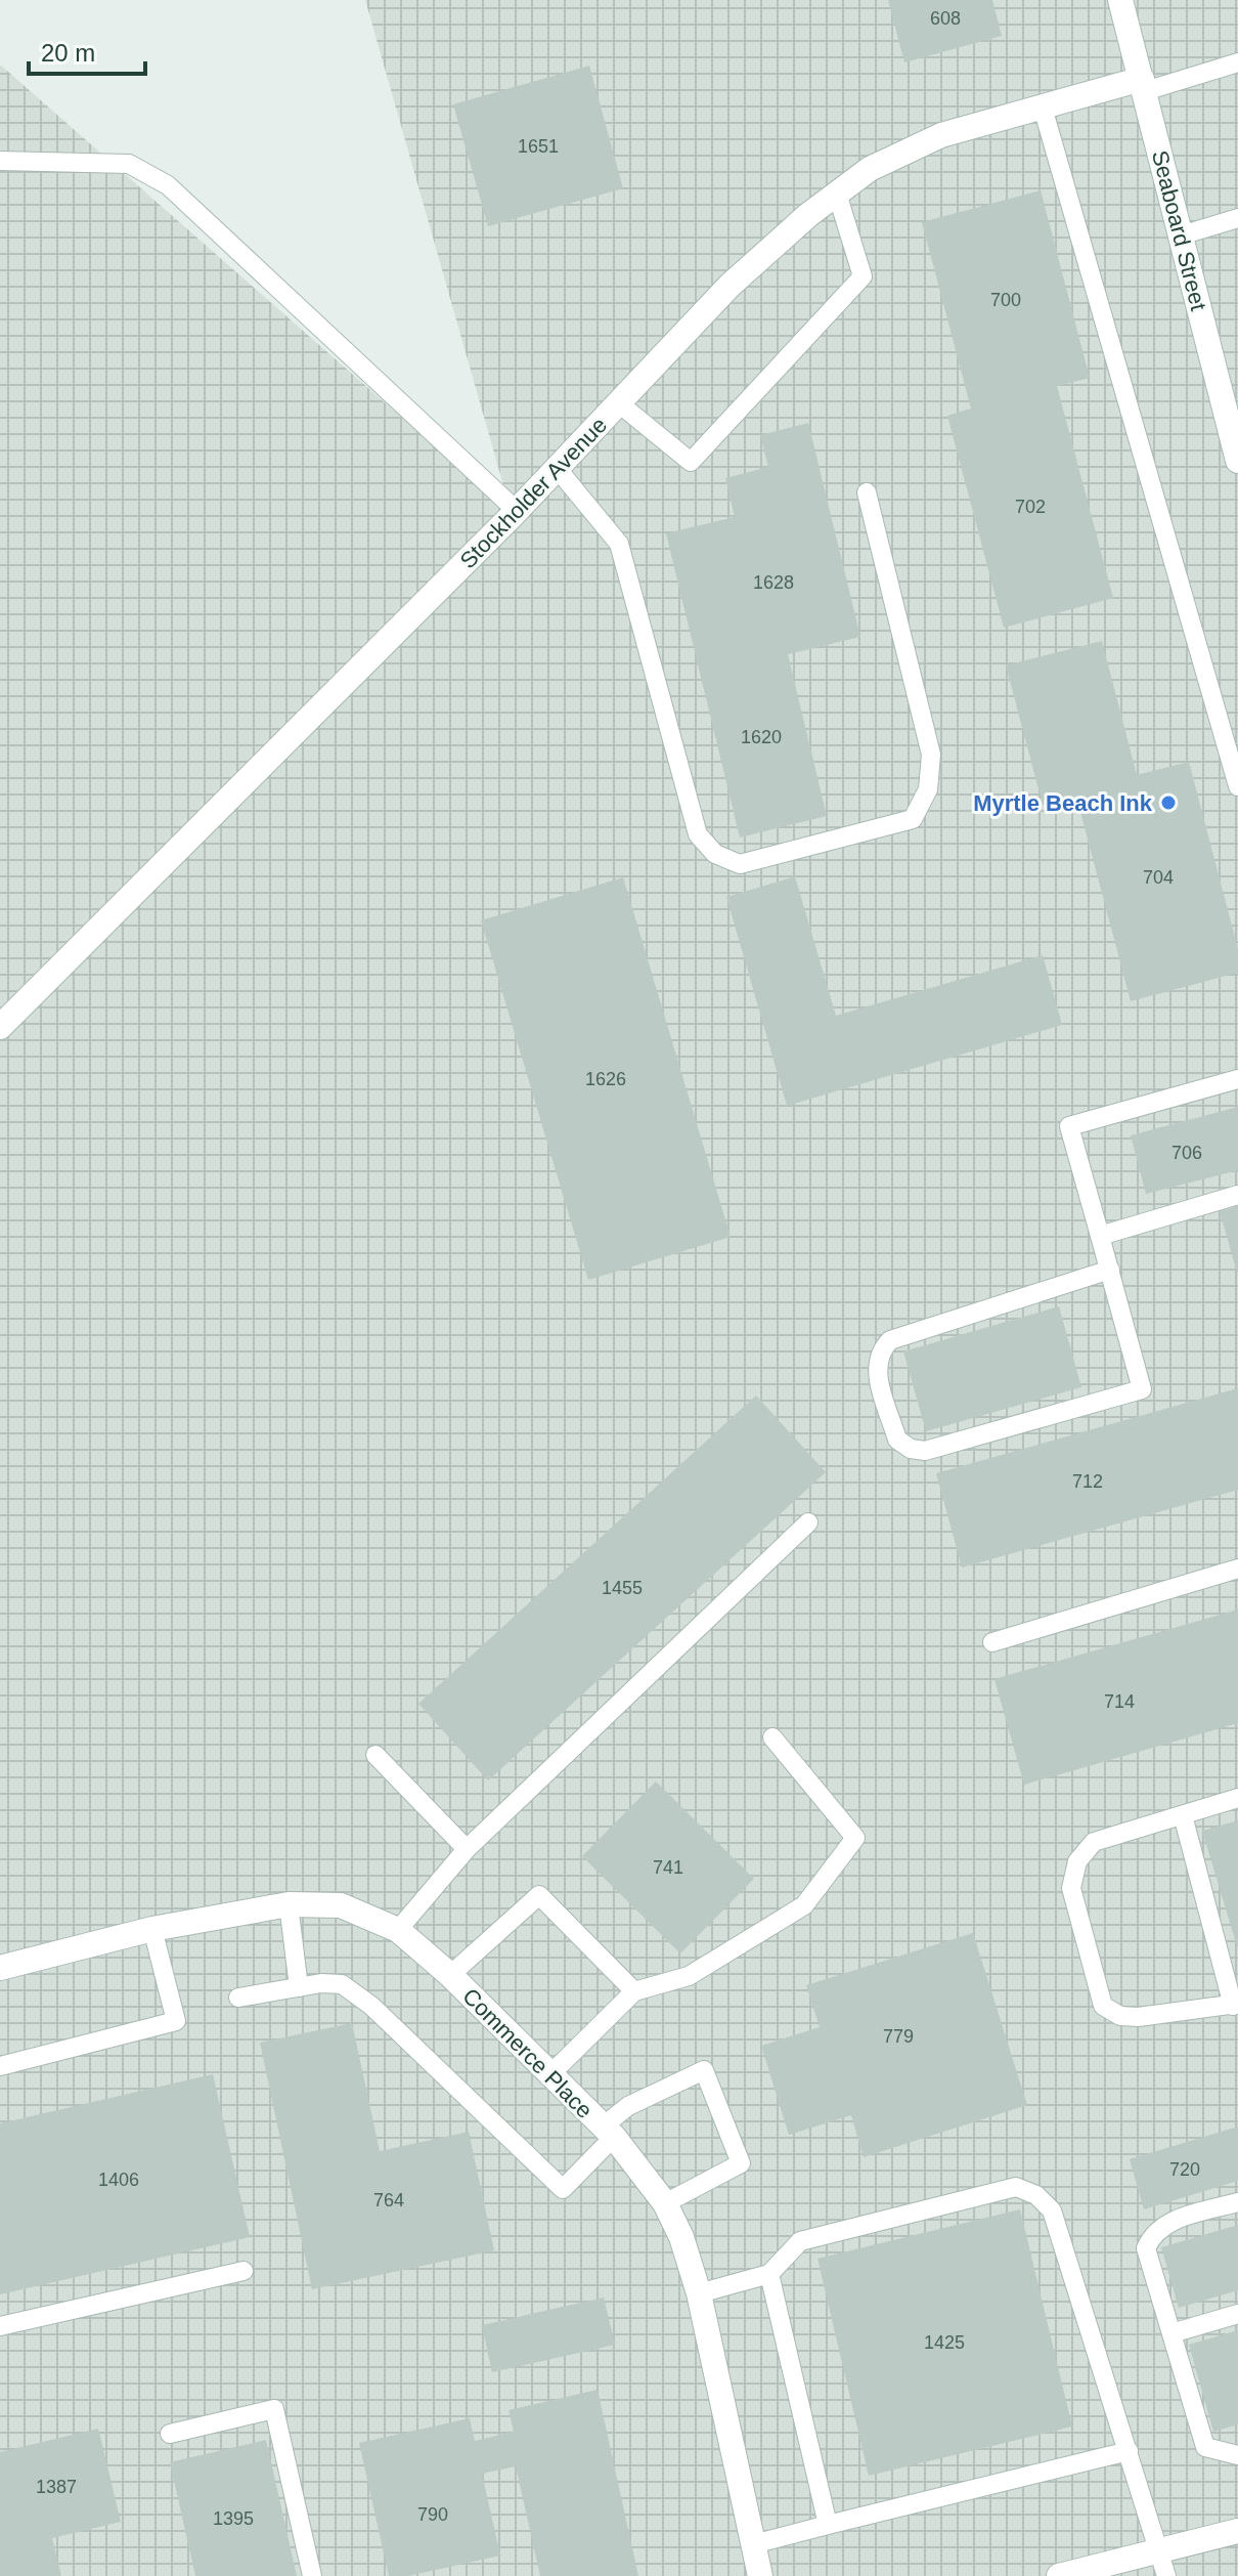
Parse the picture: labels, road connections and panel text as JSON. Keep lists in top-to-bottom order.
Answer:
{
  "streets": {
    "street": ["Seaboard Street", "Stockholder Avenue", "Commerce Place"]
  },
  "crossings": [
    ["Seaboard Street", "Stockholder Avenue"]
  ],
  "places": ["Myrtle Beach Ink"],
  "house_numbers": [
    "608",
    "1651",
    "700",
    "702",
    "1628",
    "1620",
    "704",
    "1626",
    "706",
    "712",
    "1455",
    "714",
    "741",
    "779",
    "720",
    "1406",
    "764",
    "1425",
    "1387",
    "790",
    "1395"
  ],
  "scale_bar": "20 m"
}
